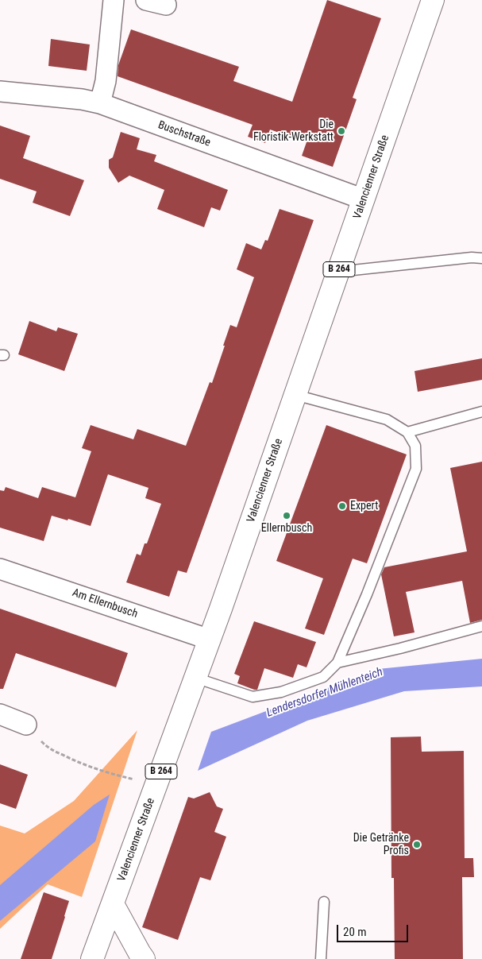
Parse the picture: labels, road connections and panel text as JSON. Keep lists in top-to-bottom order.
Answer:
{
  "streets": {
    "main road": ["Valencienner Straße", "B 264"],
    "street": ["Buschstraße", "Am Ellernbusch"]
  },
  "crossings": [
    ["Buschstraße", "Valencienner Straße"],
    ["Valencienner Straße", "Am Ellernbusch"]
  ],
  "water": ["Lendersdorfer Mühlenteich"],
  "places": [
    "Die Floristik-Werkstatt",
    "Expert",
    "Ellernbusch",
    "Die Getränke Profis"
  ],
  "scale_bar": "20 m"
}
